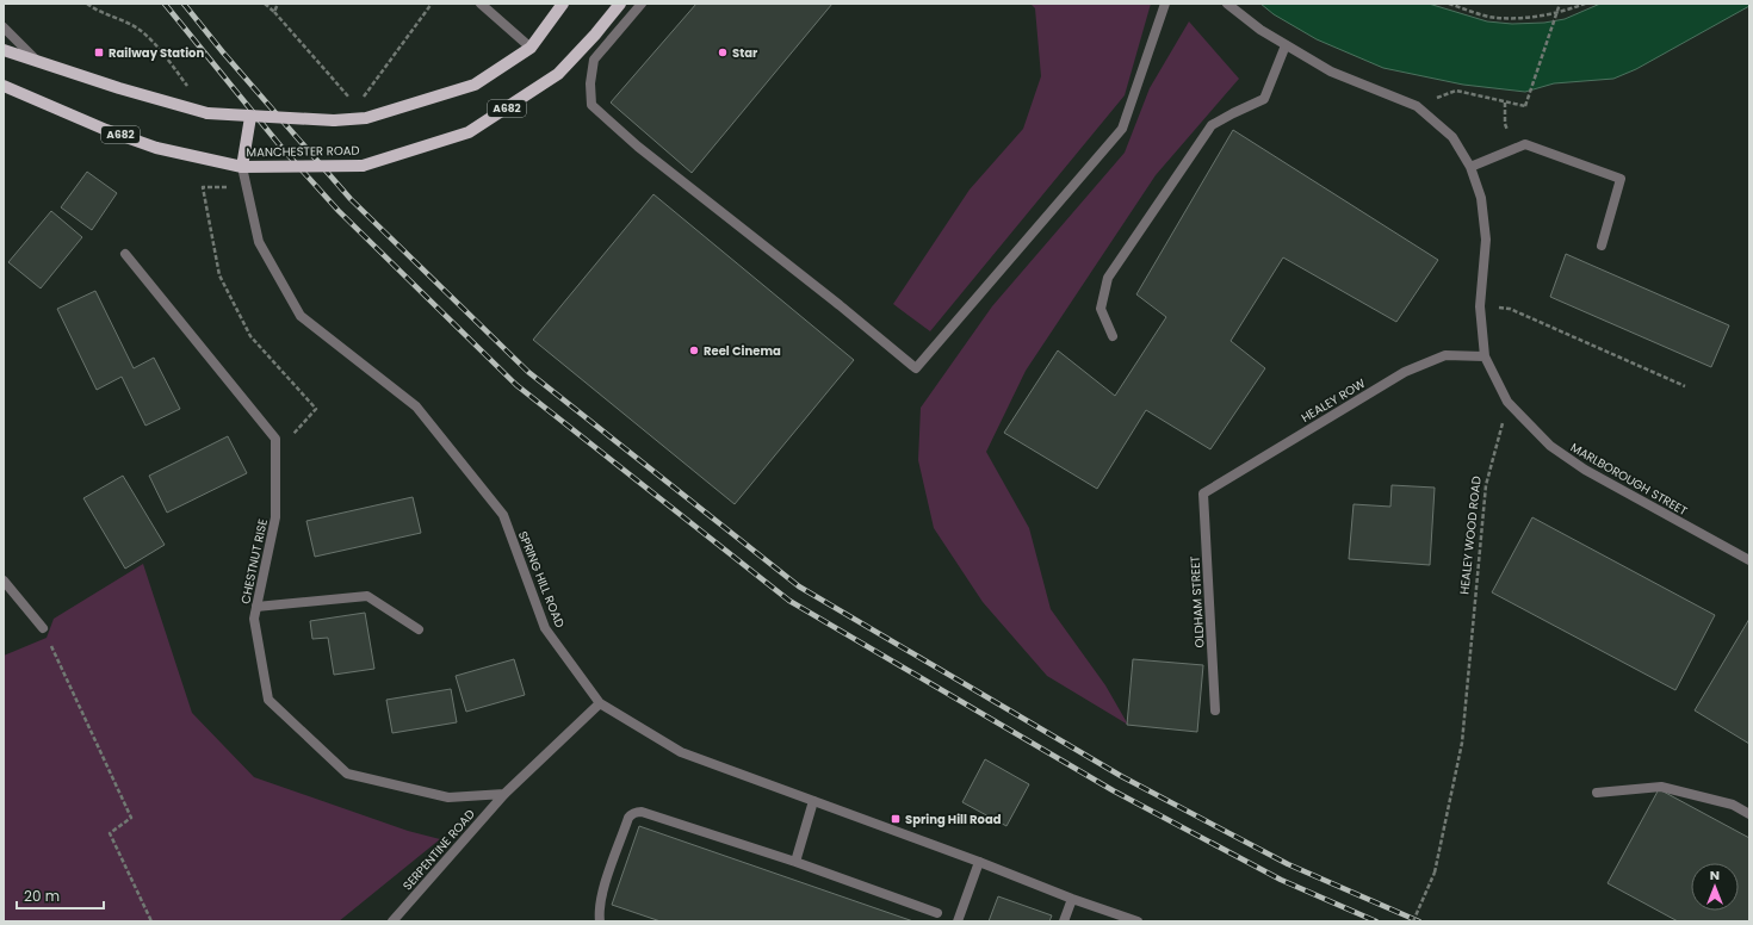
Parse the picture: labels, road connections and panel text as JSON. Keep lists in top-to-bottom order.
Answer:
{
  "streets": {
    "main road": ["A682", "MANCHESTER ROAD"],
    "street": [
      "HEALEY ROW",
      "MARLBOROUGH STREET",
      "CHESTNUT RISE",
      "SPRING HILL ROAD",
      "OLDHAM STREET",
      "SERPENTINE ROAD"
    ],
    "path": ["HEALEY WOOD ROAD"]
  },
  "crossings": [
    ["MANCHESTER ROAD", "SPRING HILL ROAD"],
    ["HEALEY ROW", "OLDHAM STREET"],
    ["MARLBOROUGH STREET", "HEALEY WOOD ROAD"],
    ["CHESTNUT RISE", "SERPENTINE ROAD"]
  ],
  "places": {
    "transit": ["Railway Station", "Spring Hill Road"],
    "other": ["Star", "Reel Cinema"]
  },
  "scale_bar": "20 m",
  "north": "top"
}
